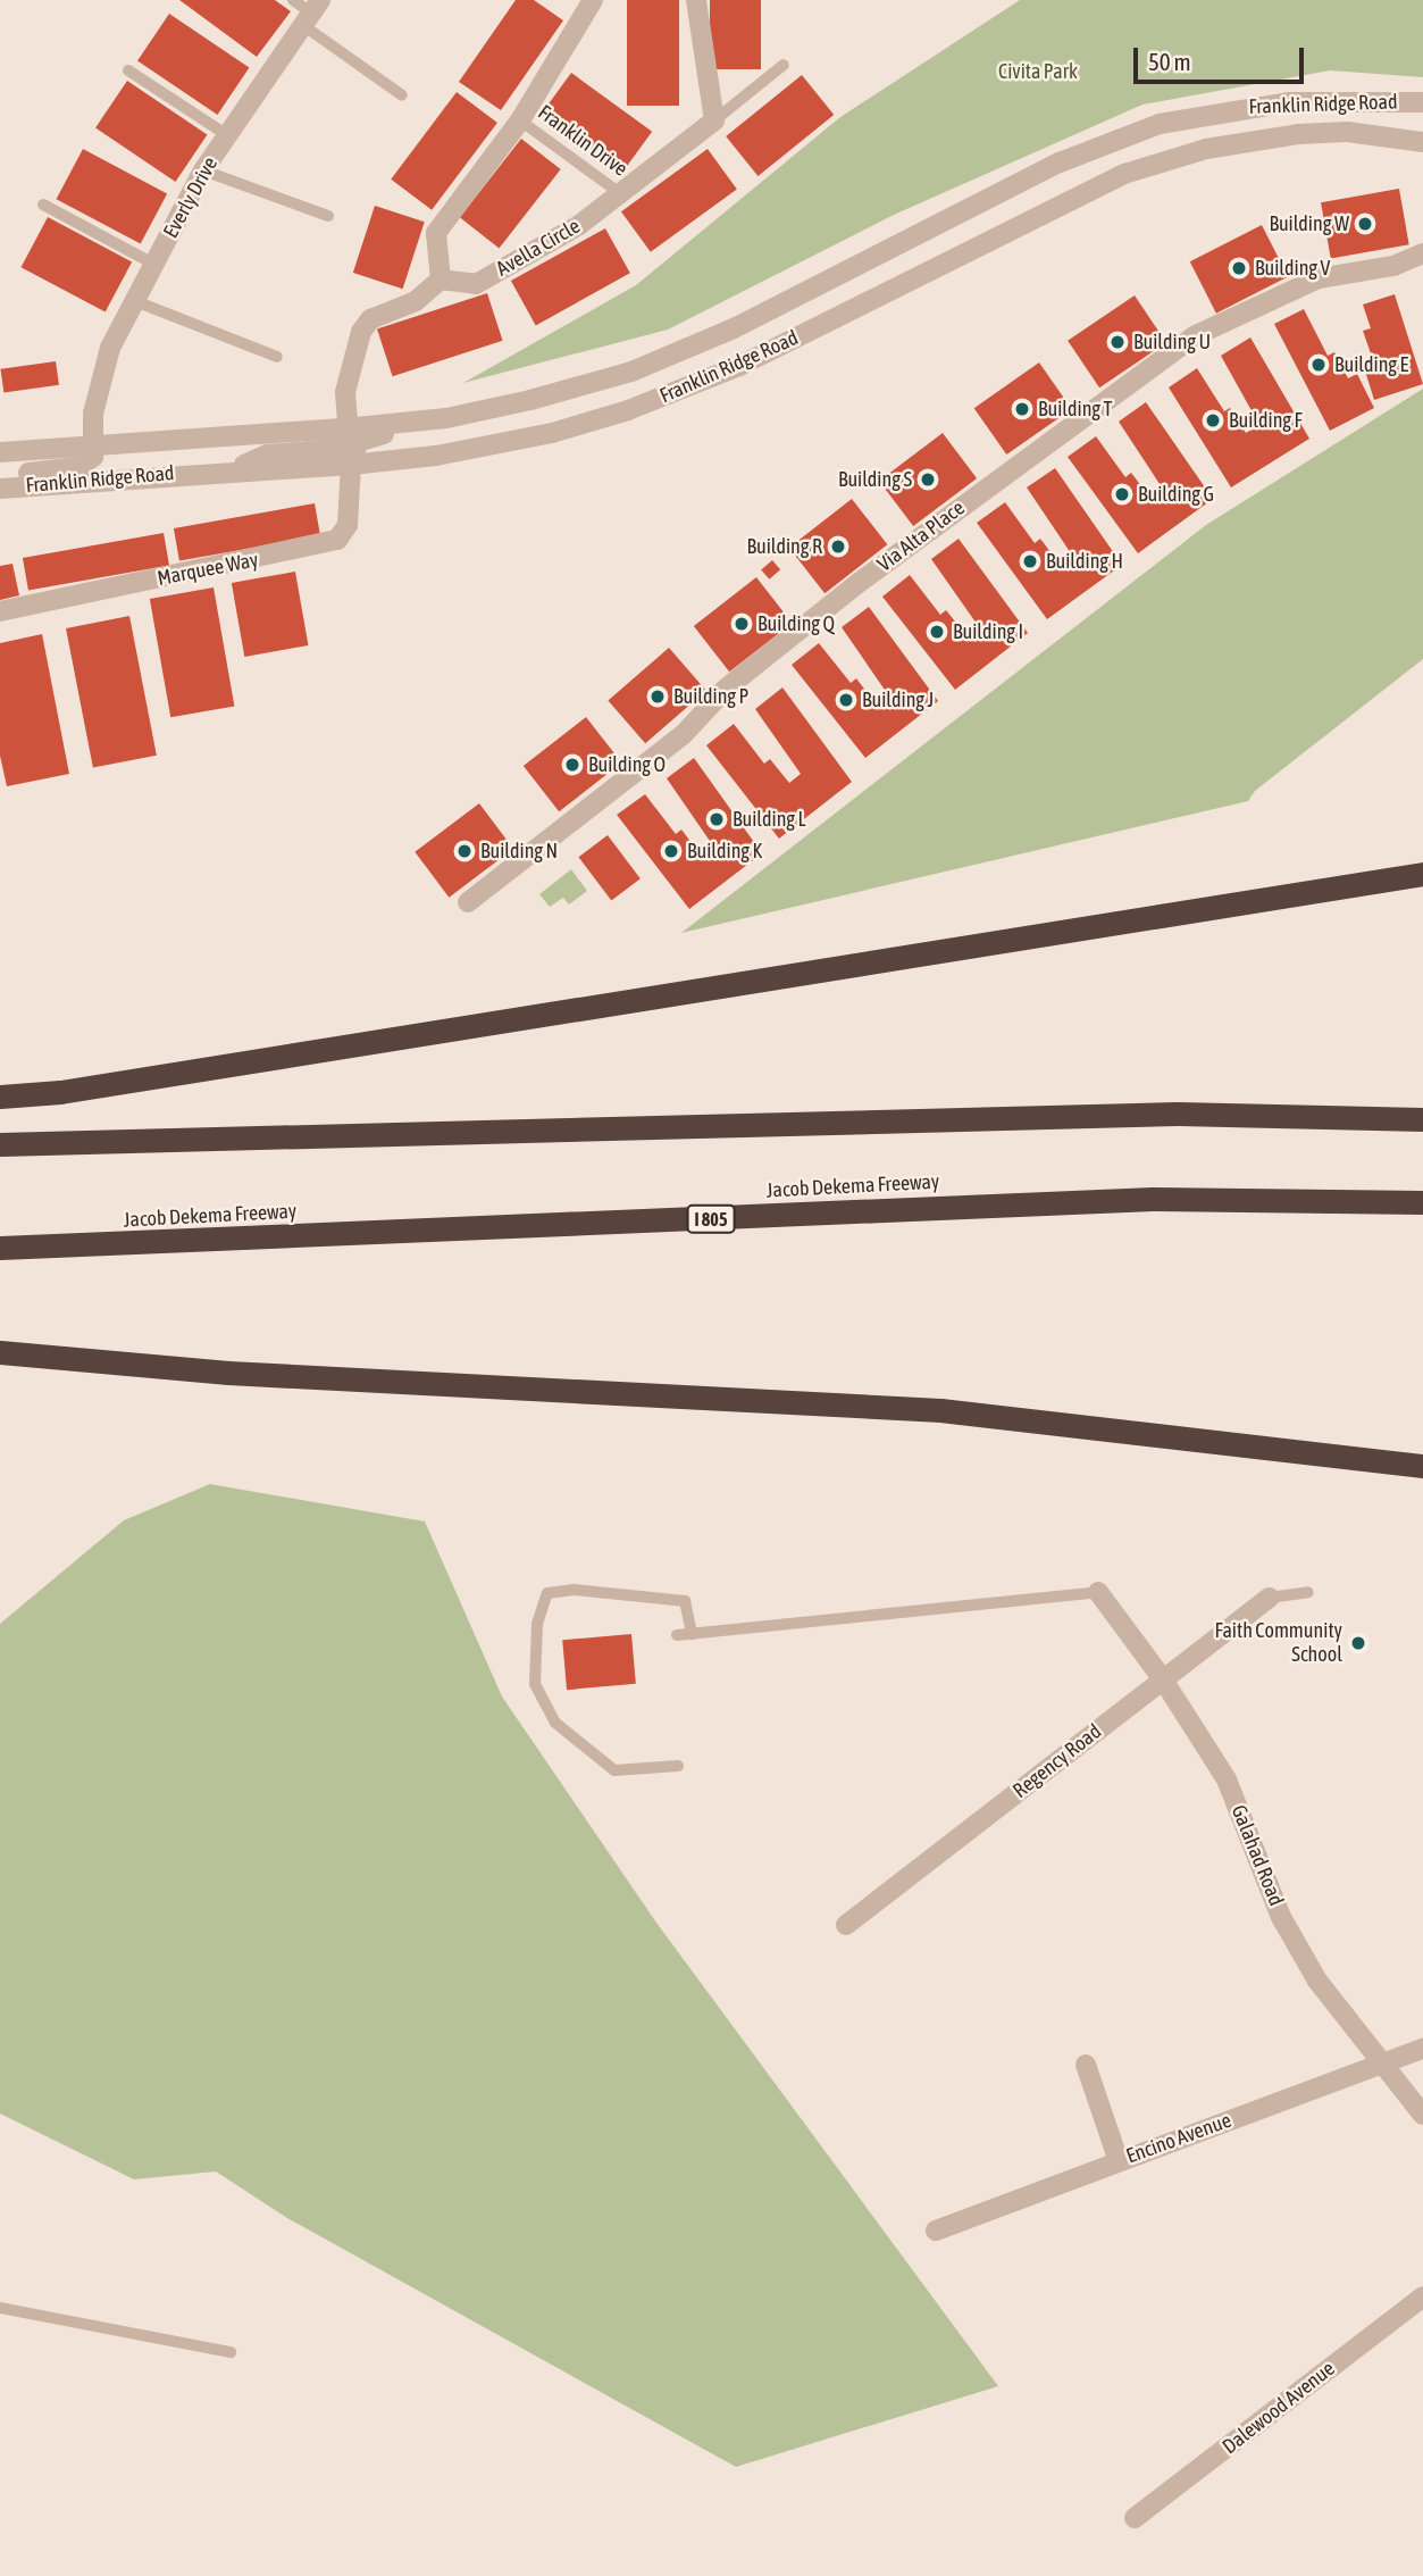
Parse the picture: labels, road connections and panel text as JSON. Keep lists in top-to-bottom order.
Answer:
{
  "streets": {
    "highway": ["Jacob Dekema Freeway", "I 805"],
    "street": [
      "Franklin Ridge Road",
      "Everly Drive",
      "Avella Circle",
      "Via Alta Place",
      "Marquee Way",
      "Regency Road",
      "Galahad Road",
      "Encino Avenue",
      "Dalewood Avenue"
    ],
    "lane": ["Franklin Drive"]
  },
  "crossings": [
    ["Franklin Ridge Road", "Everly Drive"],
    ["Franklin Ridge Road", "Marquee Way"],
    ["Franklin Drive", "Avella Circle"],
    ["Avella Circle", "Marquee Way"],
    ["Regency Road", "Galahad Road"],
    ["Galahad Road", "Encino Avenue"]
  ],
  "parks": ["Civita Park"],
  "places": [
    "Building W",
    "Building V",
    "Building U",
    "Building E",
    "Building T",
    "Building F",
    "Building S",
    "Building G",
    "Building R",
    "Building H",
    "Building Q",
    "Building I",
    "Building P",
    "Building J",
    "Building O",
    "Building L",
    "Building N",
    "Building K",
    "Faith Community School"
  ],
  "scale_bar": "50 m"
}
